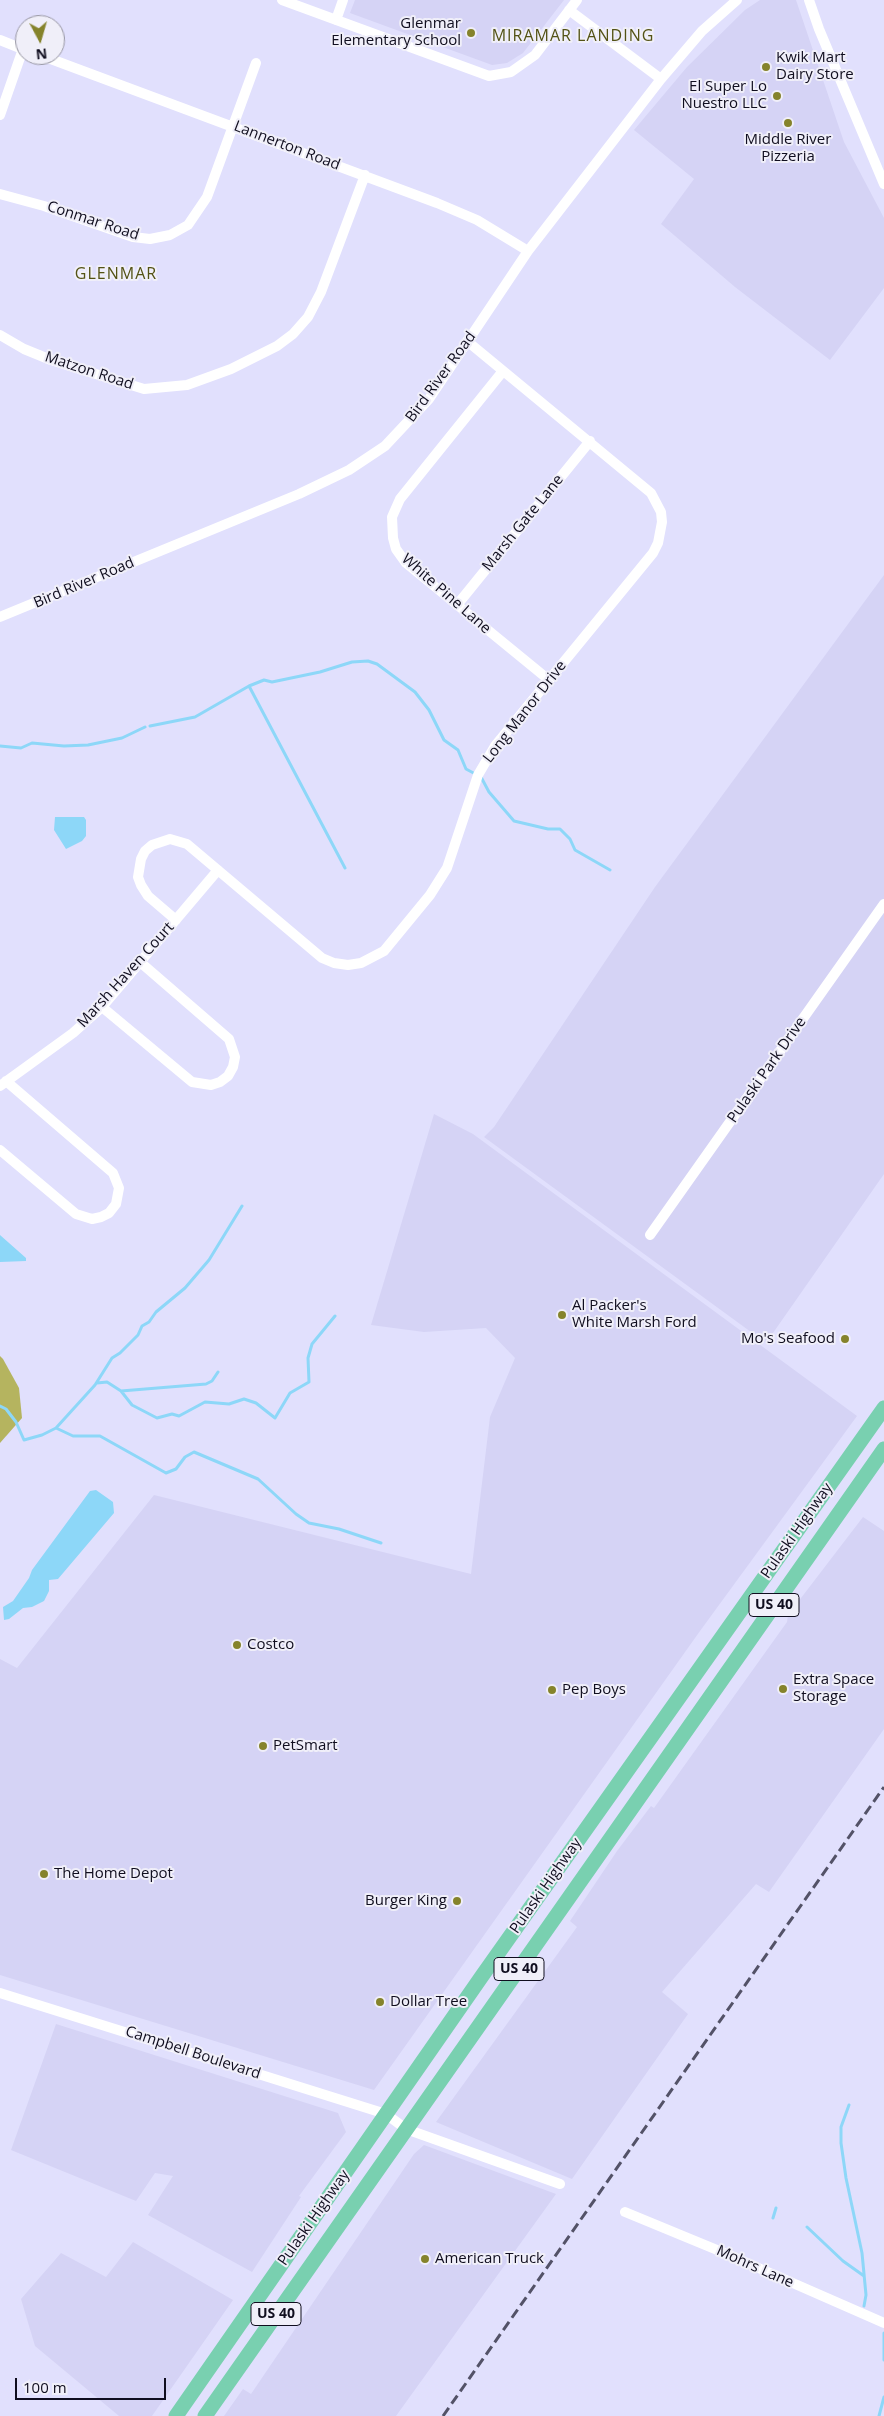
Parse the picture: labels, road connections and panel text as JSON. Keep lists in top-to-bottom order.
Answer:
{
  "streets": {
    "highway": ["Pulaski Highway", "US 40"],
    "street": [
      "Lannerton Road",
      "Conmar Road",
      "Matzon Road",
      "Bird River Road",
      "Marsh Gate Lane",
      "White Pine Lane",
      "Long Manor Drive",
      "Marsh Haven Court",
      "Pulaski Park Drive",
      "Campbell Boulevard",
      "Mohrs Lane"
    ]
  },
  "crossings": [
    ["Lannerton Road", "Conmar Road"],
    ["Lannerton Road", "Matzon Road"],
    ["Lannerton Road", "Bird River Road"],
    ["Bird River Road", "Long Manor Drive"],
    ["Marsh Gate Lane", "White Pine Lane"],
    ["Marsh Gate Lane", "Long Manor Drive"],
    ["White Pine Lane", "Long Manor Drive"],
    ["Long Manor Drive", "Marsh Haven Court"],
    ["Pulaski Highway", "Campbell Boulevard"]
  ],
  "districts": ["MIRAMAR LANDING", "GLENMAR"],
  "places": [
    "Glenmar Elementary School",
    "Kwik Mart Dairy Store",
    "El Super Lo Nuestro LLC",
    "Middle River Pizzeria",
    "Al Packer's White Marsh Ford",
    "Mo's Seafood",
    "Costco",
    "Extra Space Storage",
    "Pep Boys",
    "PetSmart",
    "The Home Depot",
    "Burger King",
    "Dollar Tree",
    "American Truck"
  ],
  "scale_bar": "100 m",
  "north": "bottom"
}
